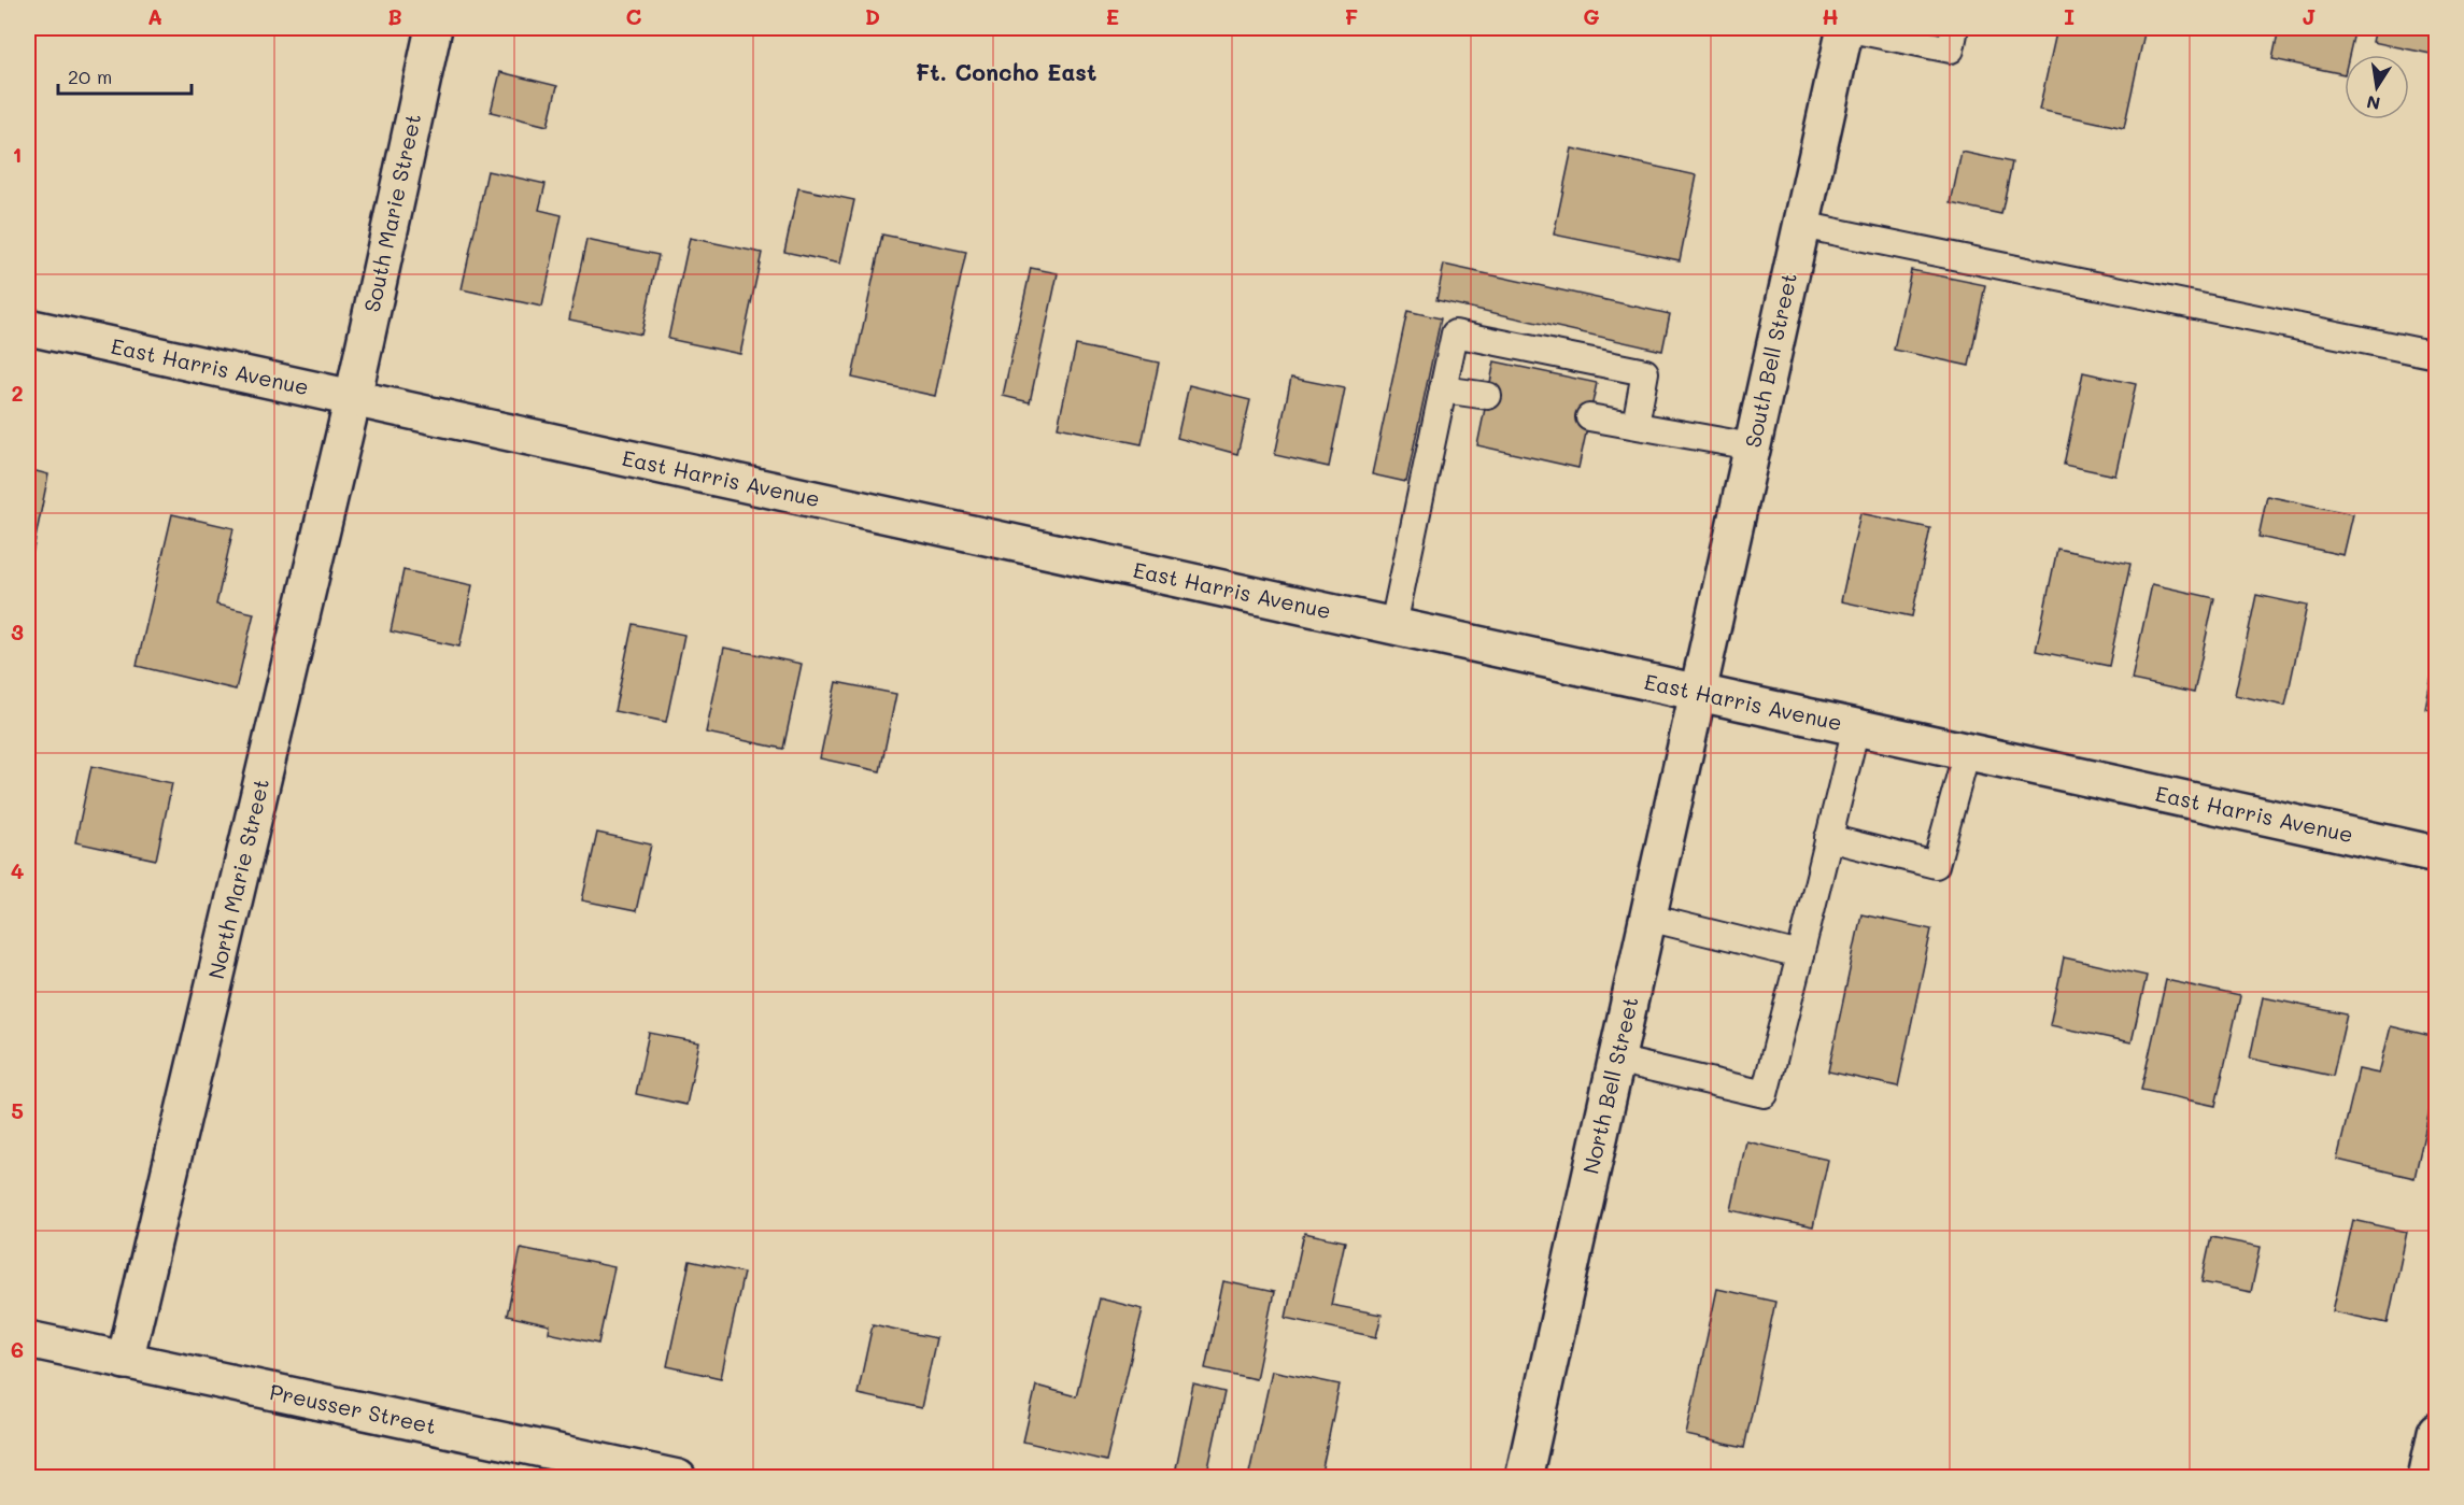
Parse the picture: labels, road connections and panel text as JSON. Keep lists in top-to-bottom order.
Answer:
{
  "streets": {
    "street": [
      "South Marie Street",
      "South Bell Street",
      "East Harris Avenue",
      "North Marie Street",
      "North Bell Street",
      "Preusser Street"
    ]
  },
  "crossings": [
    ["South Marie Street", "East Harris Avenue"],
    ["South Marie Street", "North Marie Street"],
    ["South Bell Street", "East Harris Avenue"],
    ["South Bell Street", "North Bell Street"],
    ["East Harris Avenue", "North Marie Street"],
    ["East Harris Avenue", "North Bell Street"],
    ["North Marie Street", "Preusser Street"]
  ],
  "districts": ["Ft. Concho East"],
  "scale_bar": "20 m",
  "north": "bottom",
  "grid": {
    "columns": [
      "A",
      "B",
      "C",
      "D",
      "E",
      "F",
      "G",
      "H",
      "I",
      "J"
    ],
    "rows": [
      "1",
      "2",
      "3",
      "4",
      "5",
      "6"
    ]
  }
}
